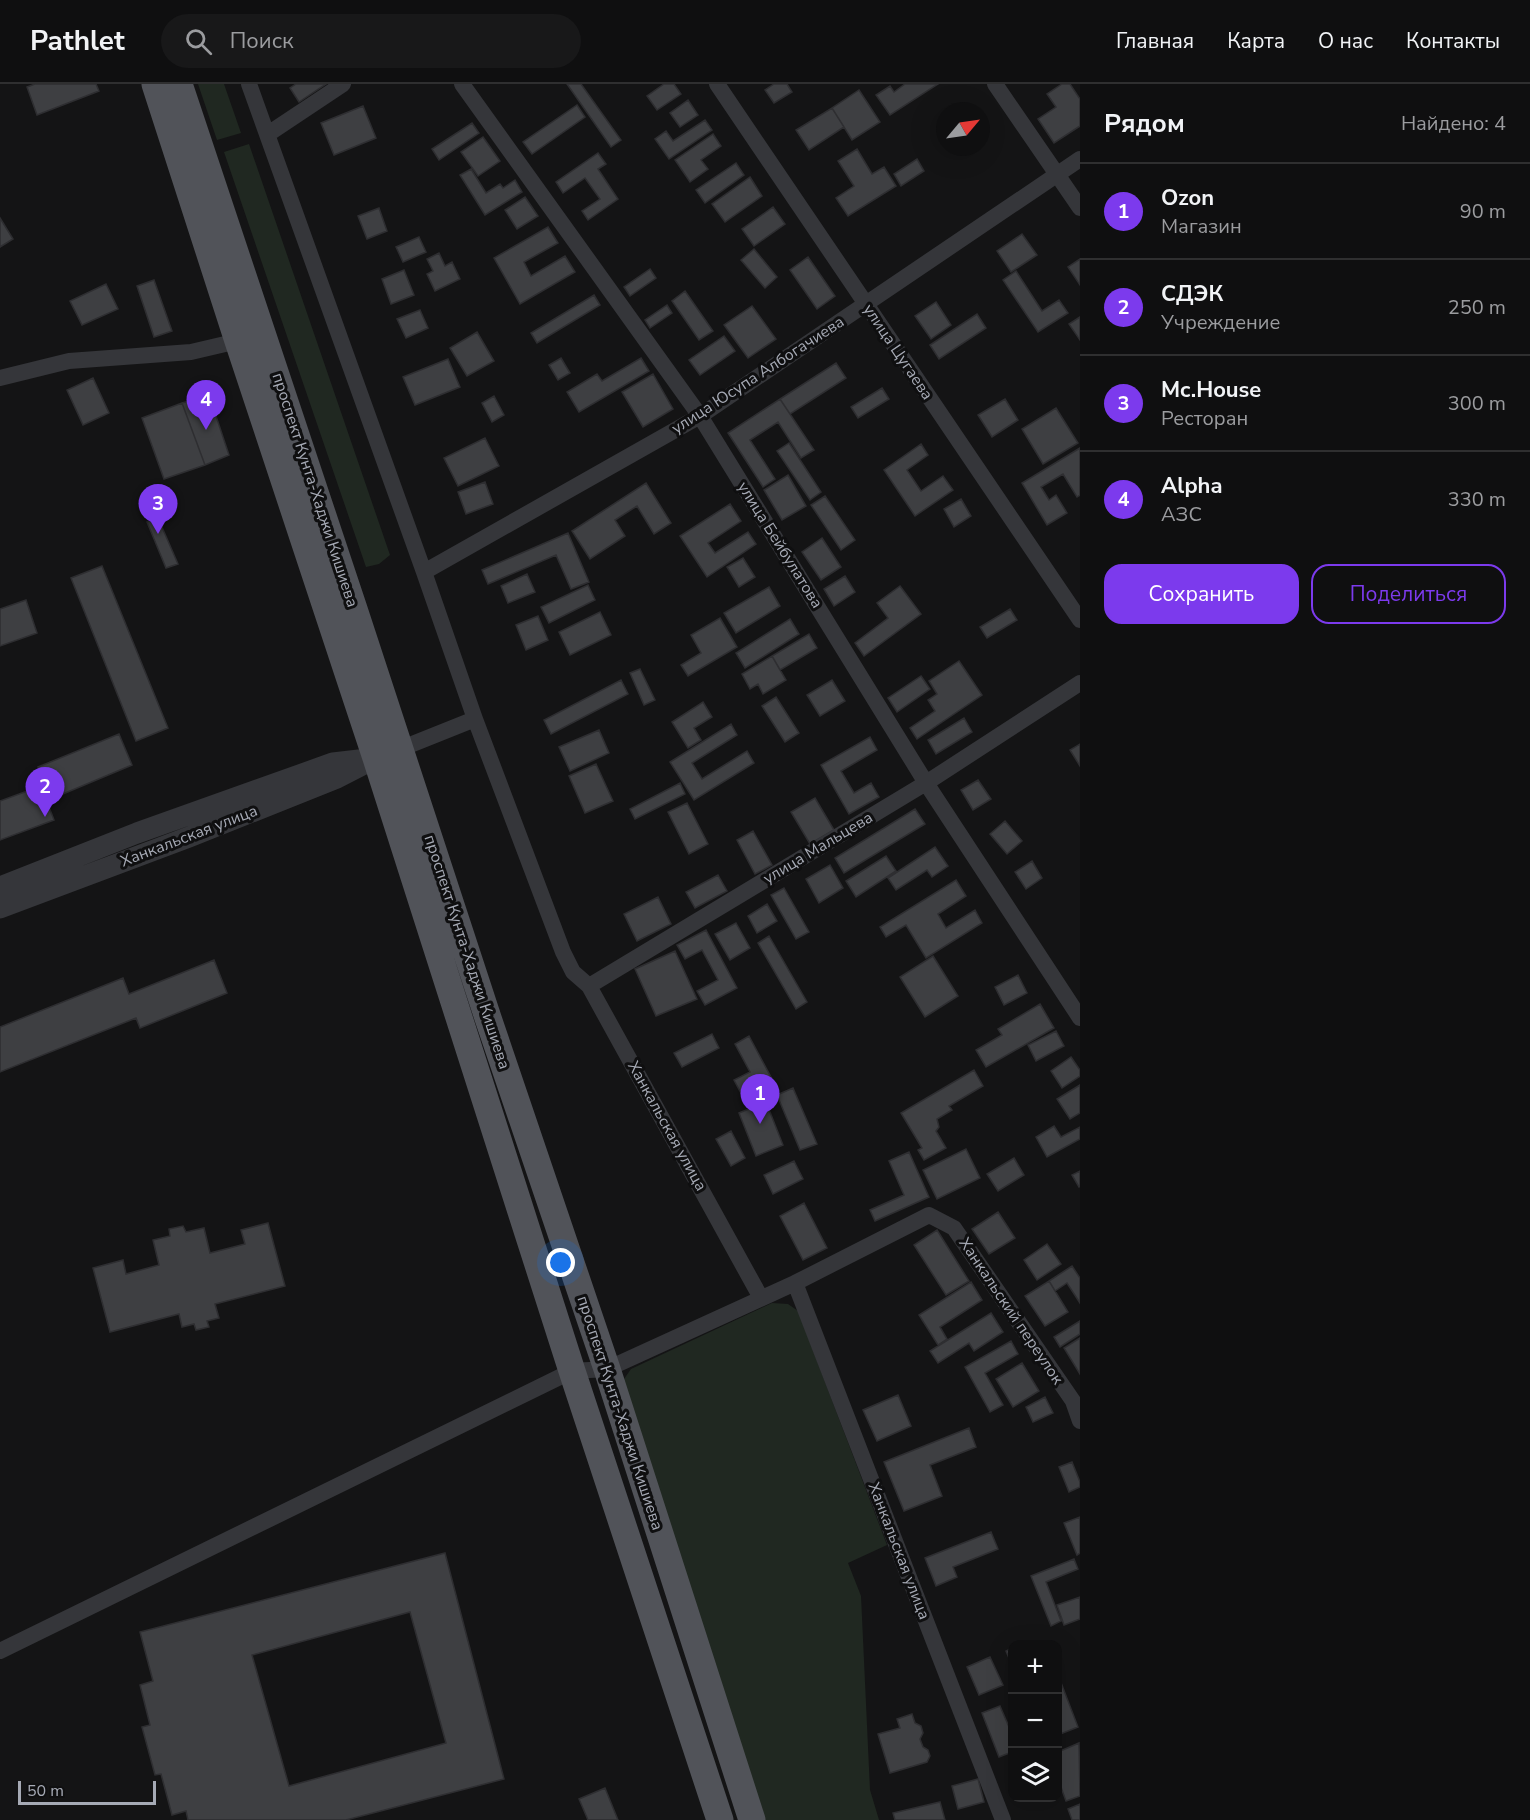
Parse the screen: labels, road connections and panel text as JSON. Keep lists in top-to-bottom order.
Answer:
{
  "streets": {
    "main road": ["проспект Кунта-Хаджи Кишиева"],
    "street": [
      "улица Цугаева",
      "улица Юсупа Албогачиева",
      "улица Бейбулатова",
      "Ханкальская улица",
      "улица Мальцева",
      "Ханкальский переулок"
    ]
  },
  "crossings": [
    ["улица Цугаева", "улица Юсупа Албогачиева"],
    ["улица Юсупа Албогачиева", "улица Бейбулатова"],
    ["проспект Кунта-Хаджи Кишиева", "Ханкальская улица"],
    ["улица Бейбулатова", "улица Мальцева"],
    ["Ханкальская улица", "улица Мальцева"],
    ["Ханкальская улица", "Ханкальский переулок"]
  ],
  "scale_bar": "50 m",
  "north": "top right",
  "page": {
    "header": "Pathlet",
    "search": "Поиск",
    "nav": [
      "Главная",
      "Карта",
      "О нас",
      "Контакты"
    ],
    "heading": ["Рядом", "Найдено: 4"],
    "list": [
      {
        "mark": "1",
        "name": "Ozon",
        "note": "Магазин",
        "value": "90 m"
      },
      {
        "mark": "2",
        "name": "СДЭК",
        "note": "Учреждение",
        "value": "250 m"
      },
      {
        "mark": "3",
        "name": "Mc.House",
        "note": "Ресторан",
        "value": "300 m"
      },
      {
        "mark": "4",
        "name": "Alpha",
        "note": "АЗС",
        "value": "330 m"
      }
    ],
    "pins": [
      "4",
      "3",
      "2",
      "1"
    ],
    "buttons": ["Сохранить", "Поделиться"],
    "map_buttons": ["+", "−"],
    "scale": "50 m"
  }
}
